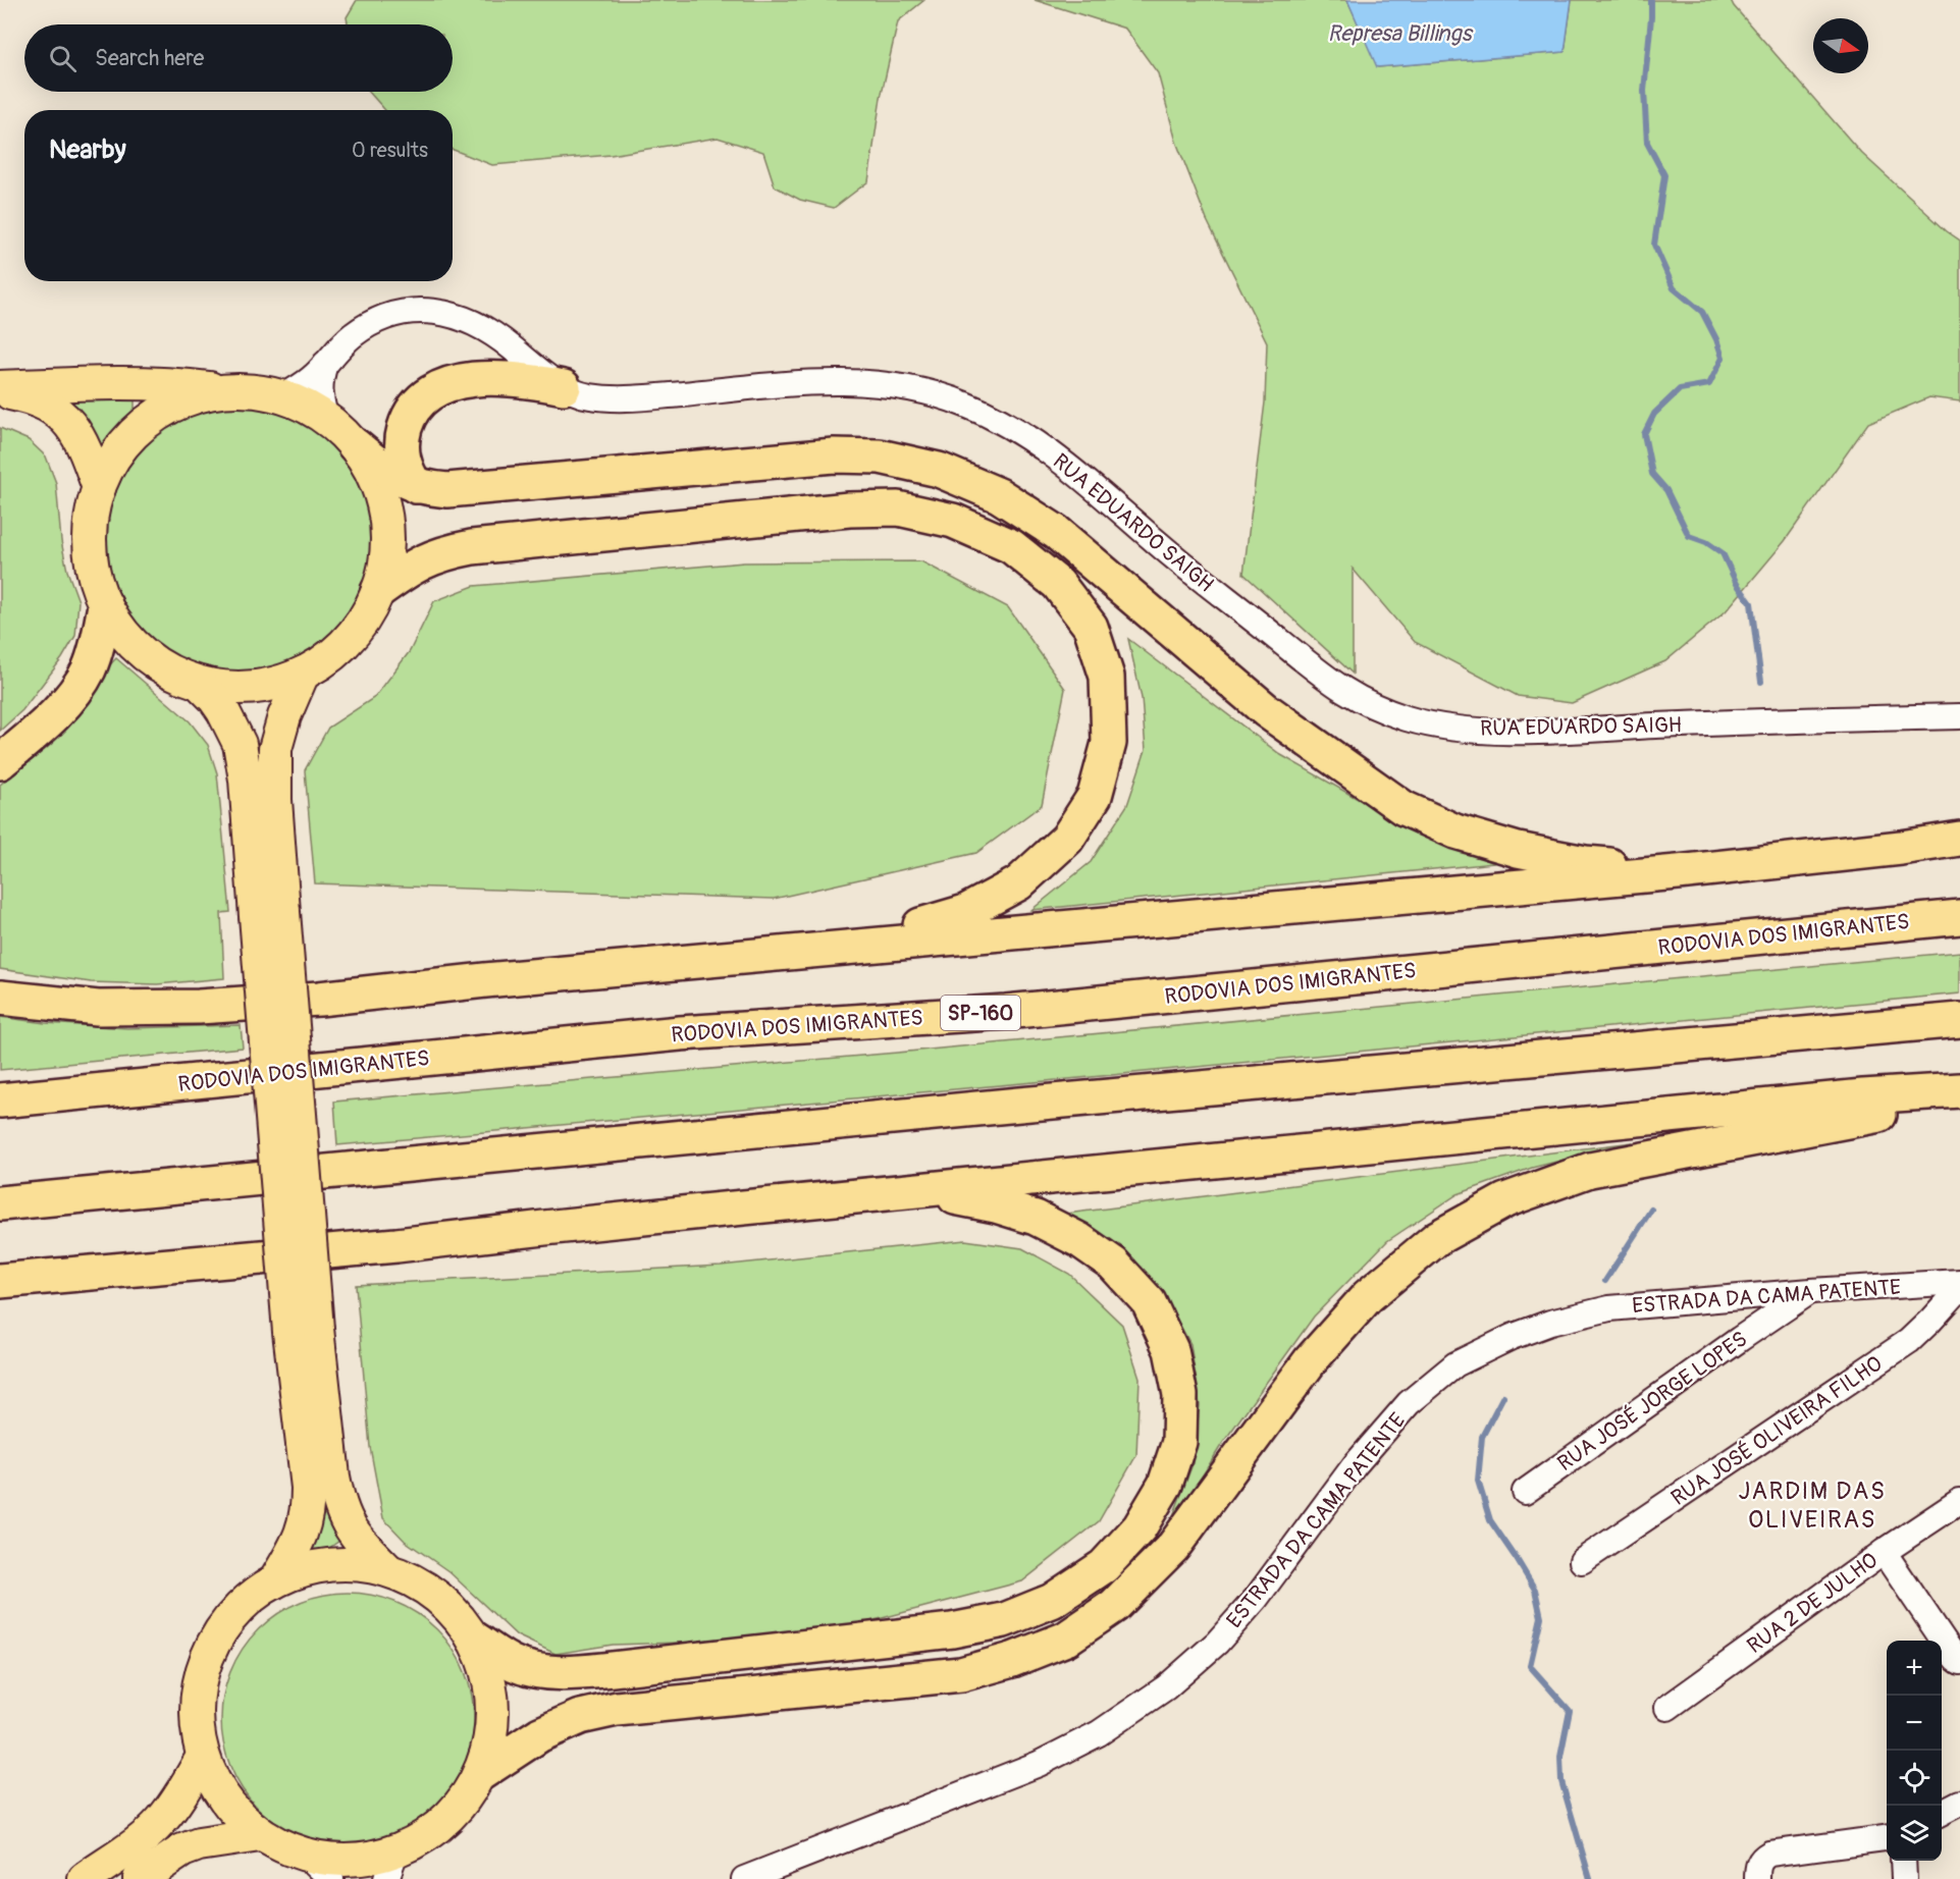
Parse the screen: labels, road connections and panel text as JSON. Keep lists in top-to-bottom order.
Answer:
{
  "streets": {
    "highway": ["RODOVIA DOS IMIGRANTES", "SP-160"],
    "street": [
      "RUA EDUARDO SAIGH",
      "ESTRADA DA CAMA PATENTE",
      "RUA JOSÉ JORGE LOPES",
      "RUA JOSÉ OLIVEIRA FILHO",
      "RUA 2 DE JULHO"
    ]
  },
  "crossings": [
    ["ESTRADA DA CAMA PATENTE", "RUA JOSÉ JORGE LOPES"]
  ],
  "districts": ["JARDIM DAS OLIVEIRAS"],
  "water": ["Represa Billings"],
  "north": "right",
  "page": {
    "search": "Search here",
    "heading": ["Nearby", "0 results"],
    "map_buttons": ["+", "−"]
  }
}
